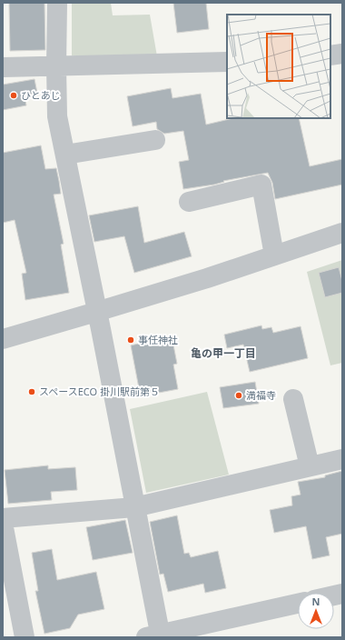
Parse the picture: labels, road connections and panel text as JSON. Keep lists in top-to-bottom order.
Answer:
{
  "districts": ["亀の甲一丁目"],
  "places": [
    "ひとあじ",
    "事任神社",
    "スペースECO 掛川駅前第５",
    "満福寺"
  ],
  "north": "top"
}
